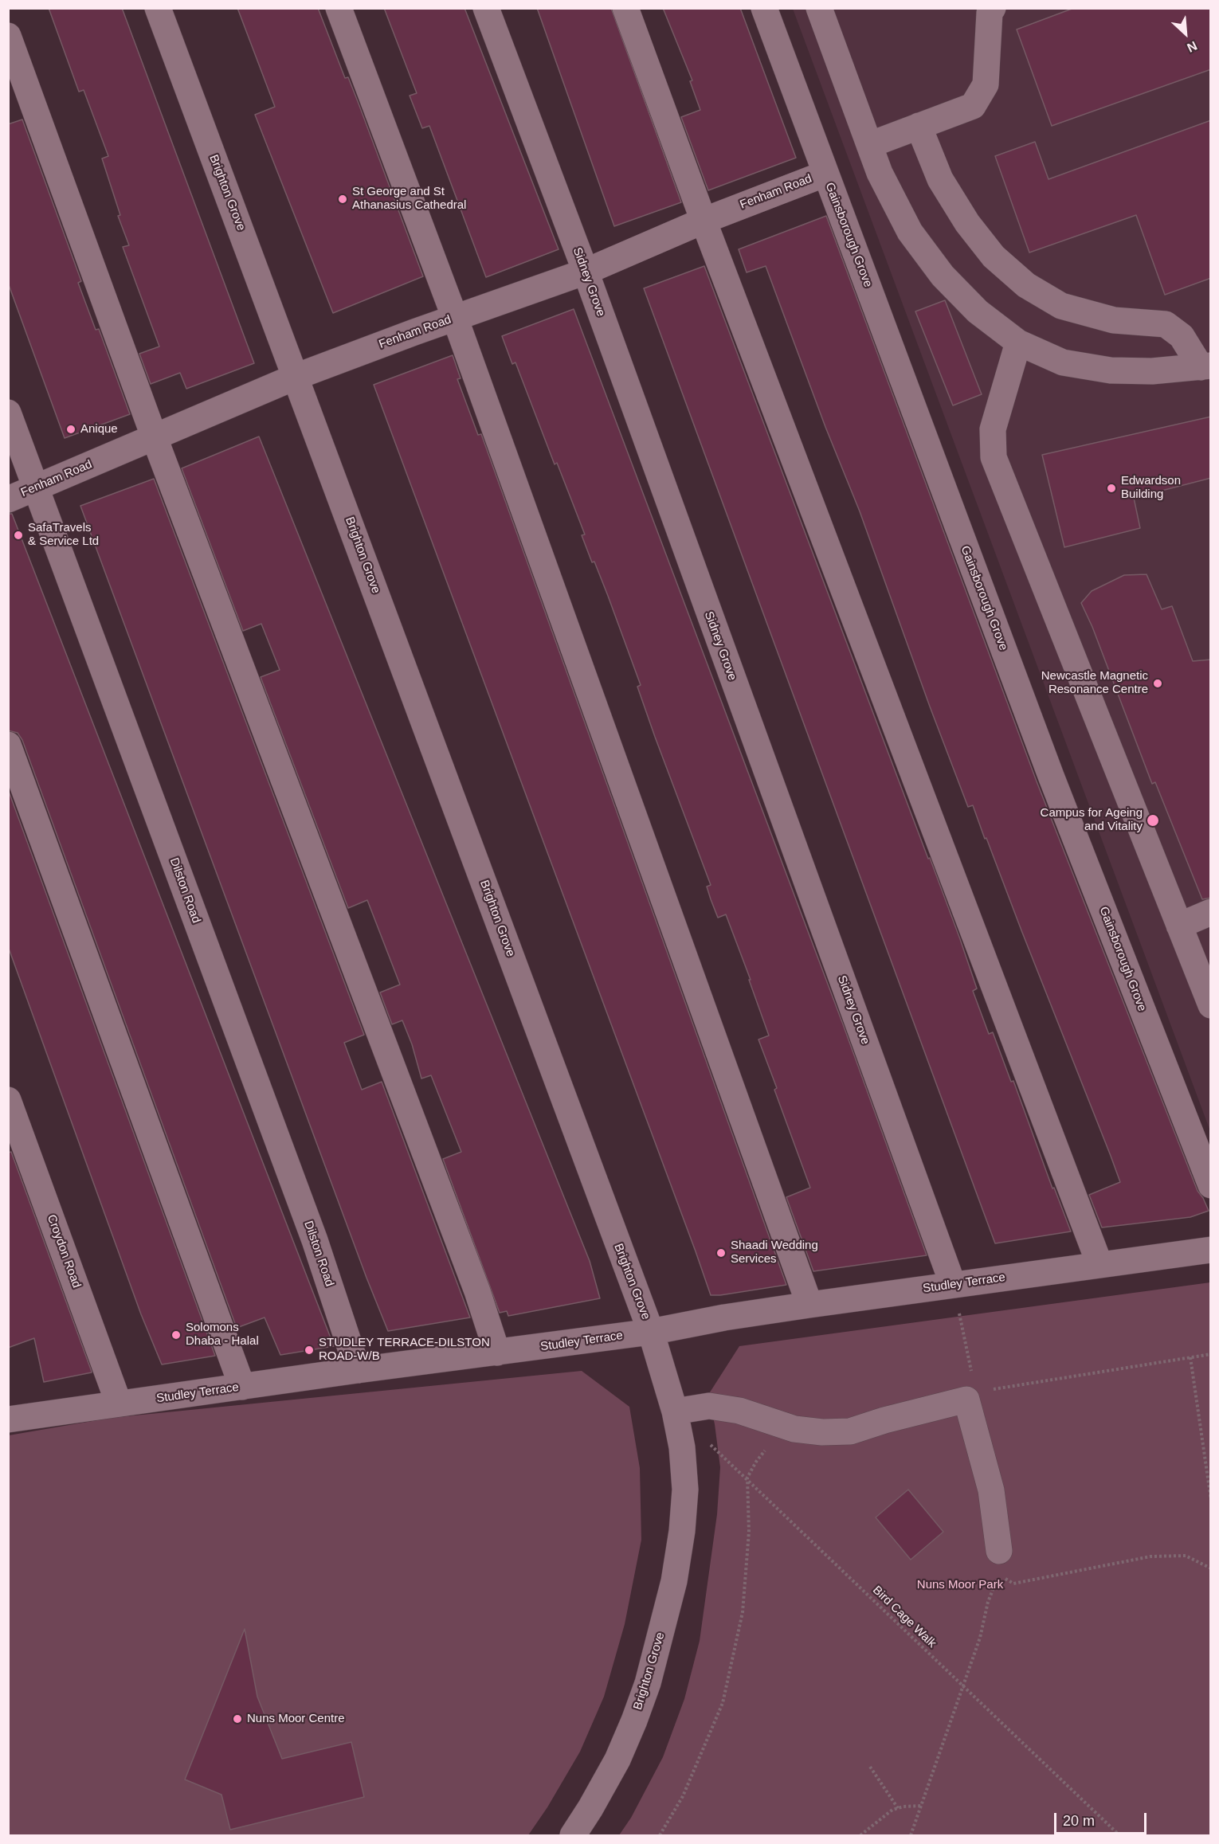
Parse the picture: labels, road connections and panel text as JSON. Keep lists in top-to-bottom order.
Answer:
{
  "streets": {
    "street": [
      "Fenham Road",
      "Brighton Grove",
      "Gainsborough Grove",
      "Sidney Grove",
      "Dilston Road",
      "Croydon Road",
      "Studley Terrace"
    ],
    "path": ["Bird Cage Walk"]
  },
  "crossings": [
    ["Fenham Road", "Brighton Grove"],
    ["Fenham Road", "Gainsborough Grove"],
    ["Fenham Road", "Sidney Grove"],
    ["Fenham Road", "Dilston Road"],
    ["Brighton Grove", "Studley Terrace"],
    ["Sidney Grove", "Studley Terrace"],
    ["Dilston Road", "Studley Terrace"],
    ["Croydon Road", "Studley Terrace"]
  ],
  "parks": ["Nuns Moor Park"],
  "places": [
    "St George and St Athanasius Cathedral",
    "Anique",
    "Edwardson Building",
    "SafaTravels & Service Ltd",
    "Newcastle Magnetic Resonance Centre",
    "Campus for Ageing and Vitality",
    "Shaadi Wedding Services",
    "Solomons Dhaba - Halal",
    "STUDLEY TERRACE-DILSTON ROAD-W/B",
    "Nuns Moor Centre"
  ],
  "scale_bar": "20 m",
  "north": "bottom right"
}
